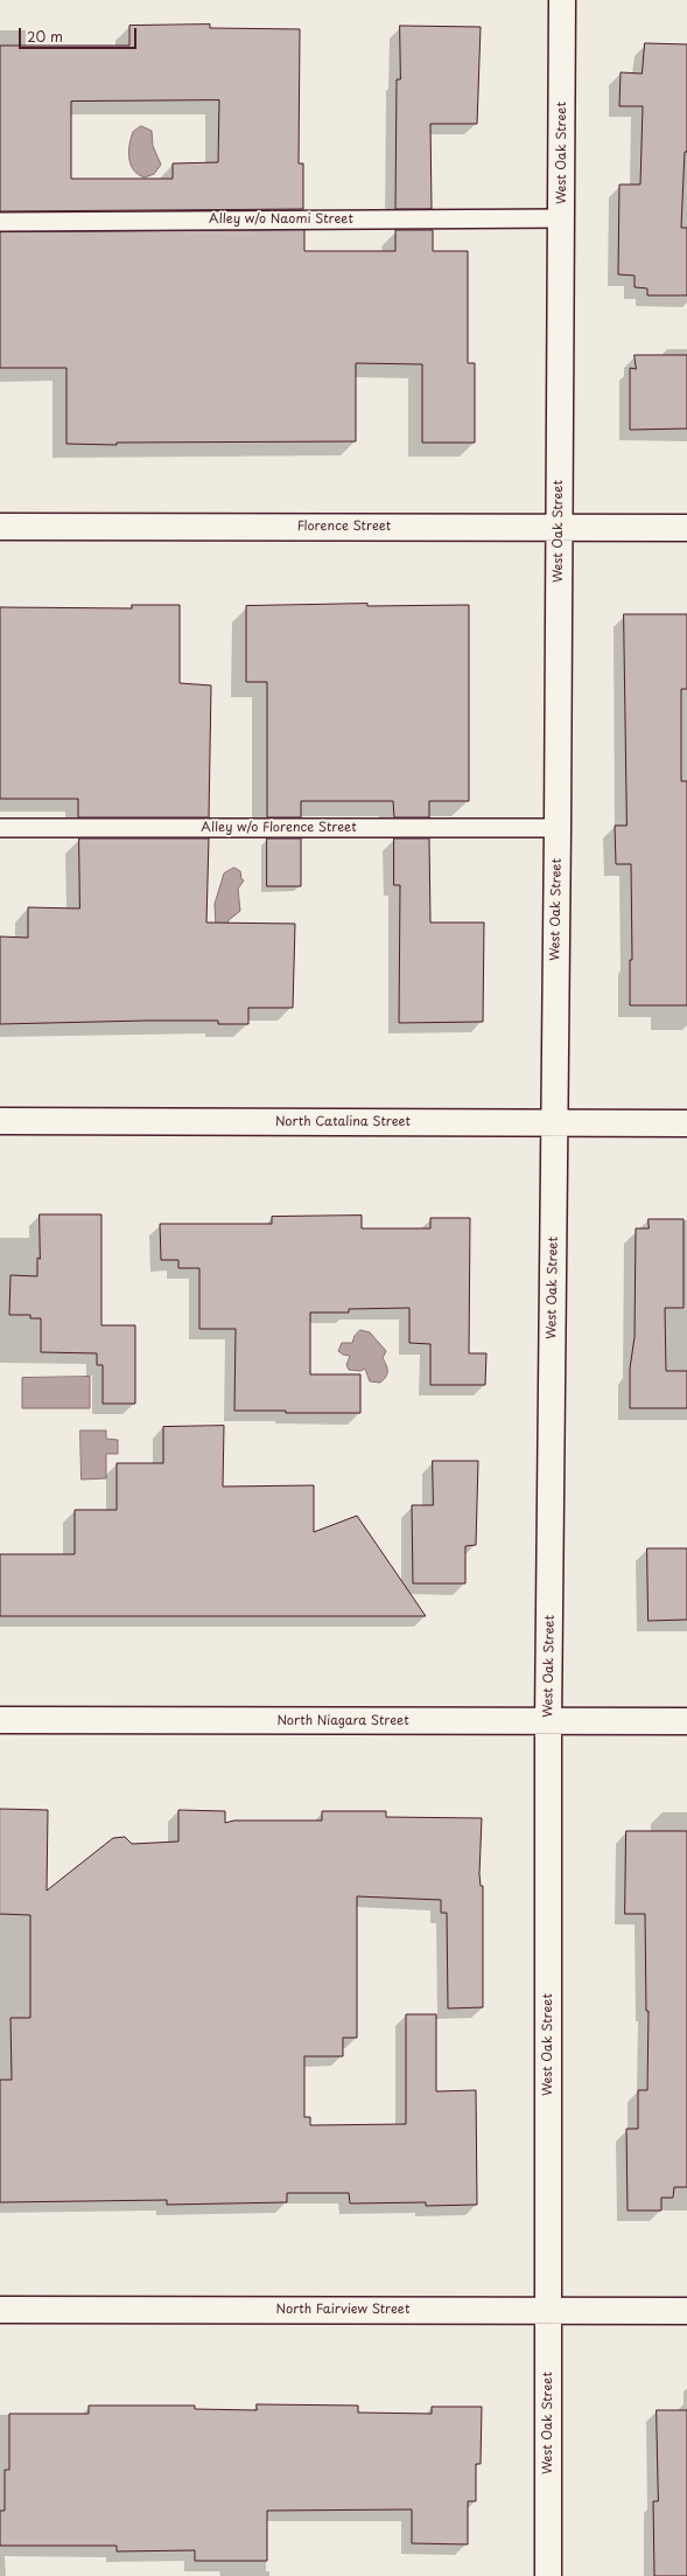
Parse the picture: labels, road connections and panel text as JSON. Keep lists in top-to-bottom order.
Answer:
{
  "streets": {
    "street": [
      "West Oak Street",
      "Florence Street",
      "North Catalina Street",
      "North Niagara Street",
      "North Fairview Street"
    ],
    "lane": ["Alley w/o Naomi Street", "Alley w/o Florence Street"]
  },
  "crossings": [
    ["West Oak Street", "Alley w/o Naomi Street"],
    ["West Oak Street", "Florence Street"],
    ["West Oak Street", "Alley w/o Florence Street"],
    ["West Oak Street", "North Catalina Street"],
    ["West Oak Street", "North Niagara Street"],
    ["West Oak Street", "North Fairview Street"]
  ],
  "scale_bar": "20 m"
}
